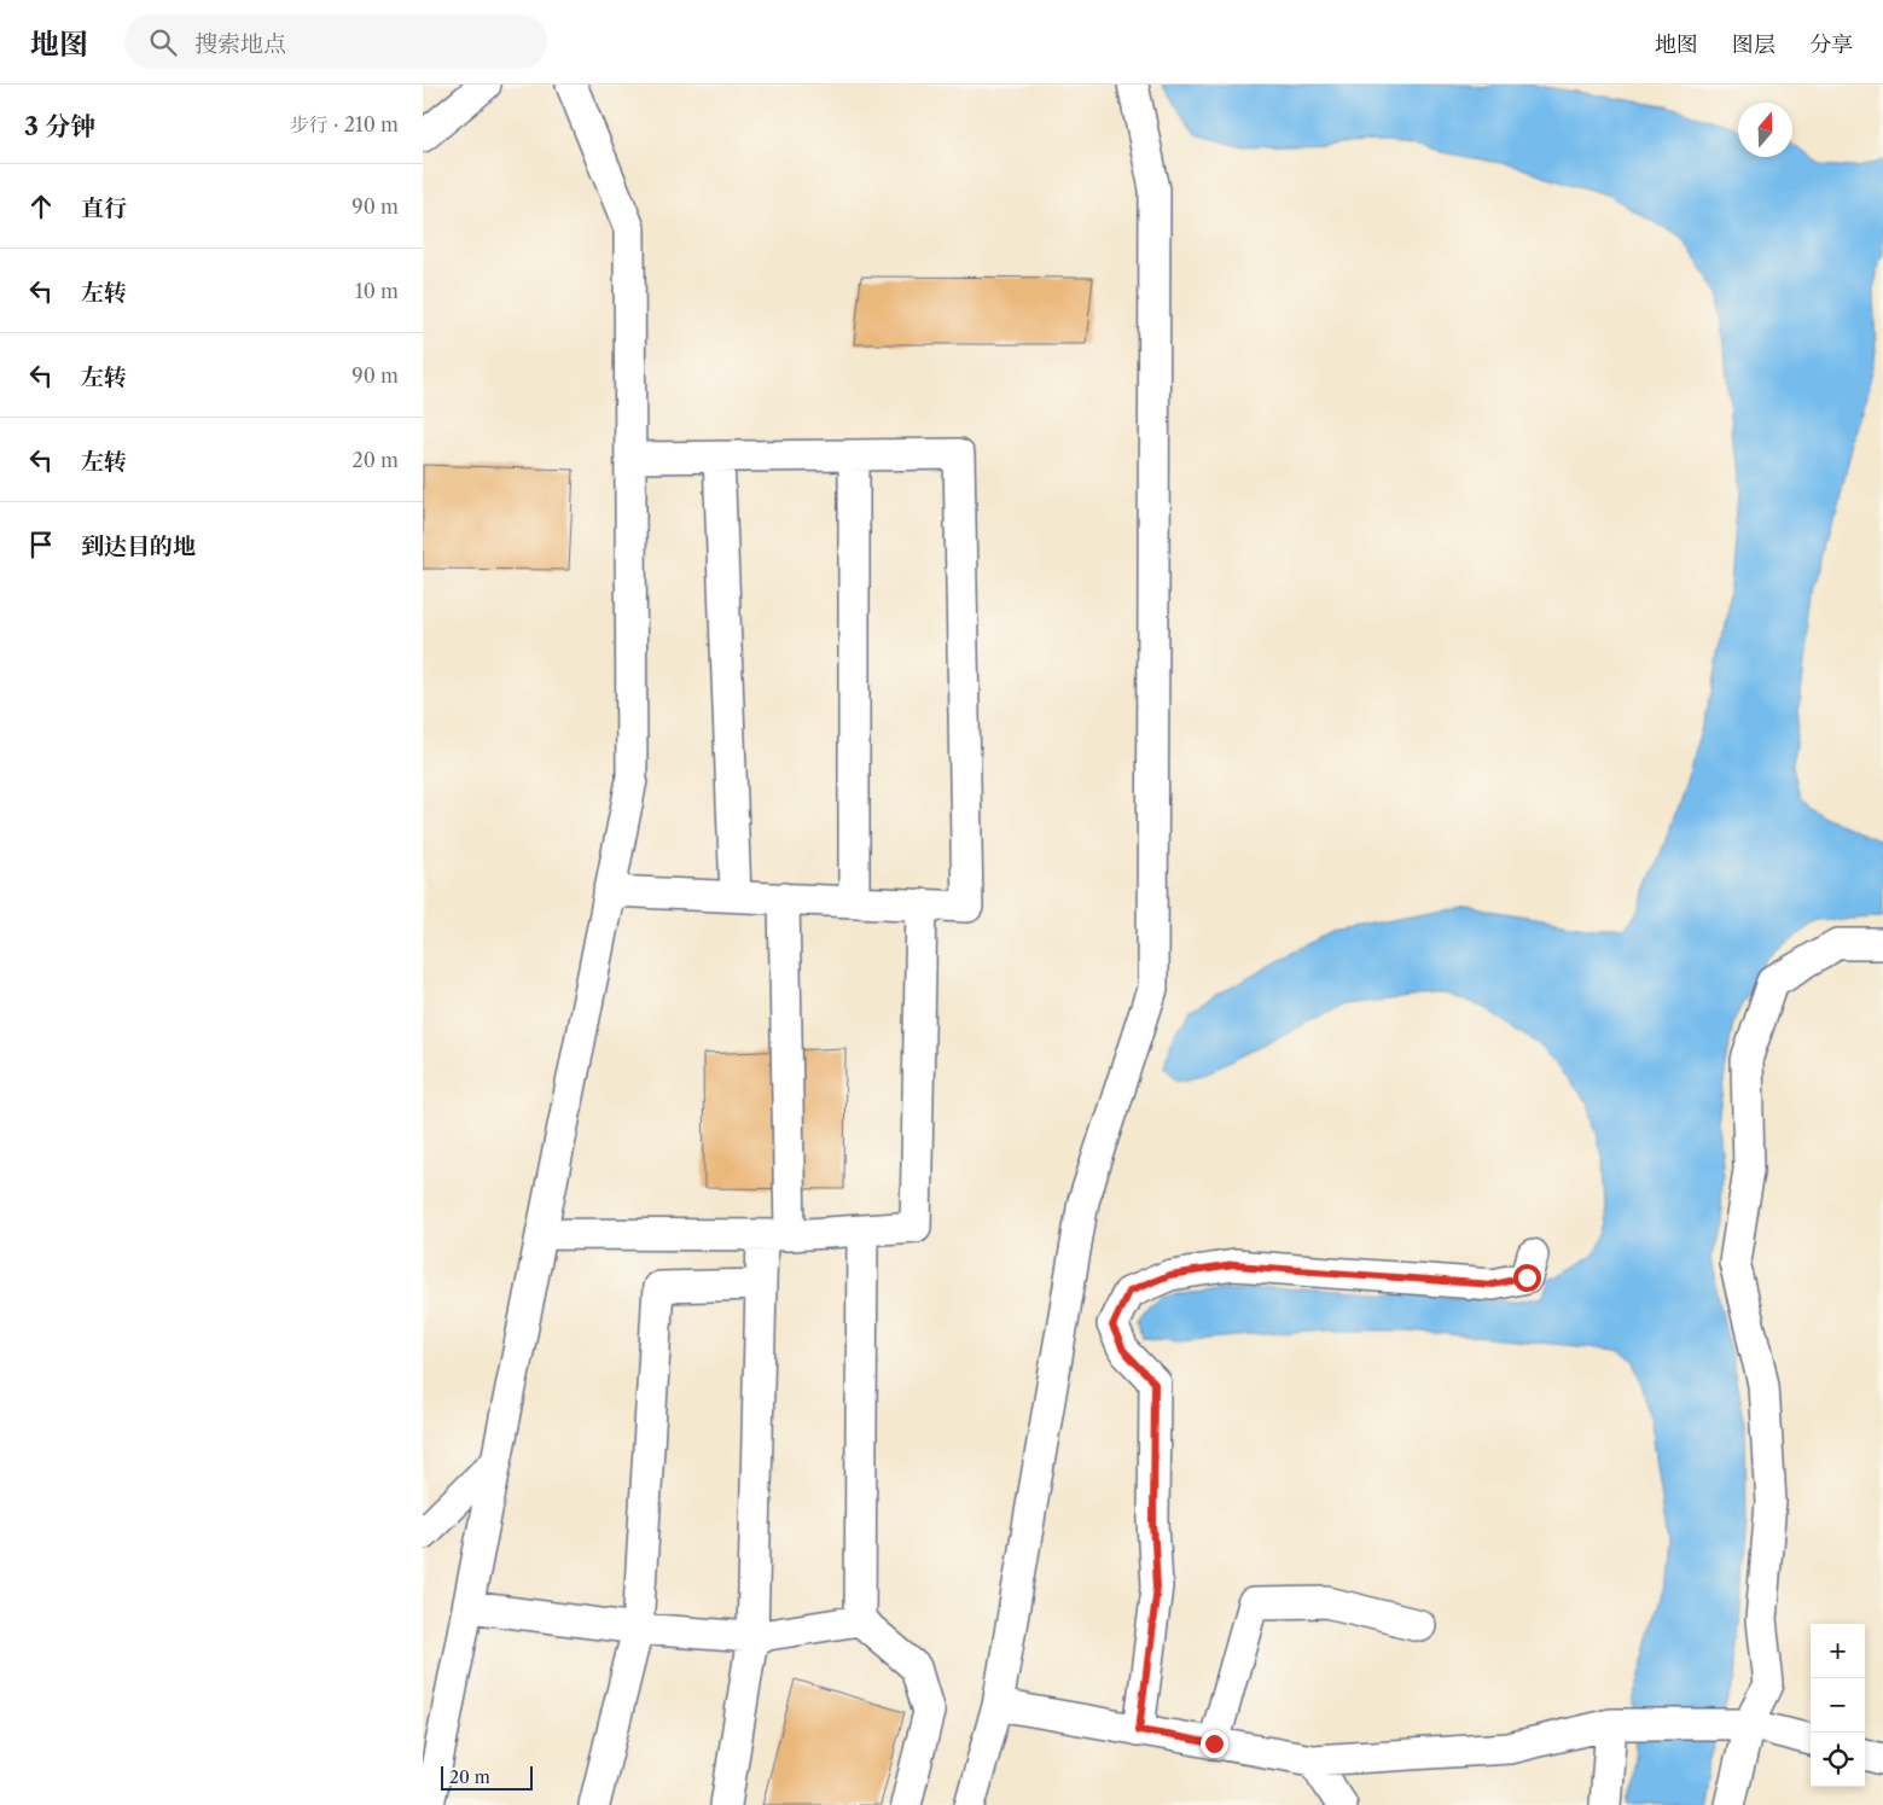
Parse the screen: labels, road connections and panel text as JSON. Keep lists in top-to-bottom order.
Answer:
{
  "scale_bar": "20 m",
  "north": "top",
  "page": {
    "header": "地图",
    "search": "搜索地点",
    "nav": ["地图", "图层", "分享"],
    "heading": ["3 分钟", "步行 · 210 m"],
    "list": [
      ["直行", "90 m"],
      ["左转", "10 m"],
      ["左转", "90 m"],
      ["左转", "20 m"],
      "到达目的地"
    ],
    "map_buttons": ["+", "−"],
    "scale": "20 m"
  }
}
